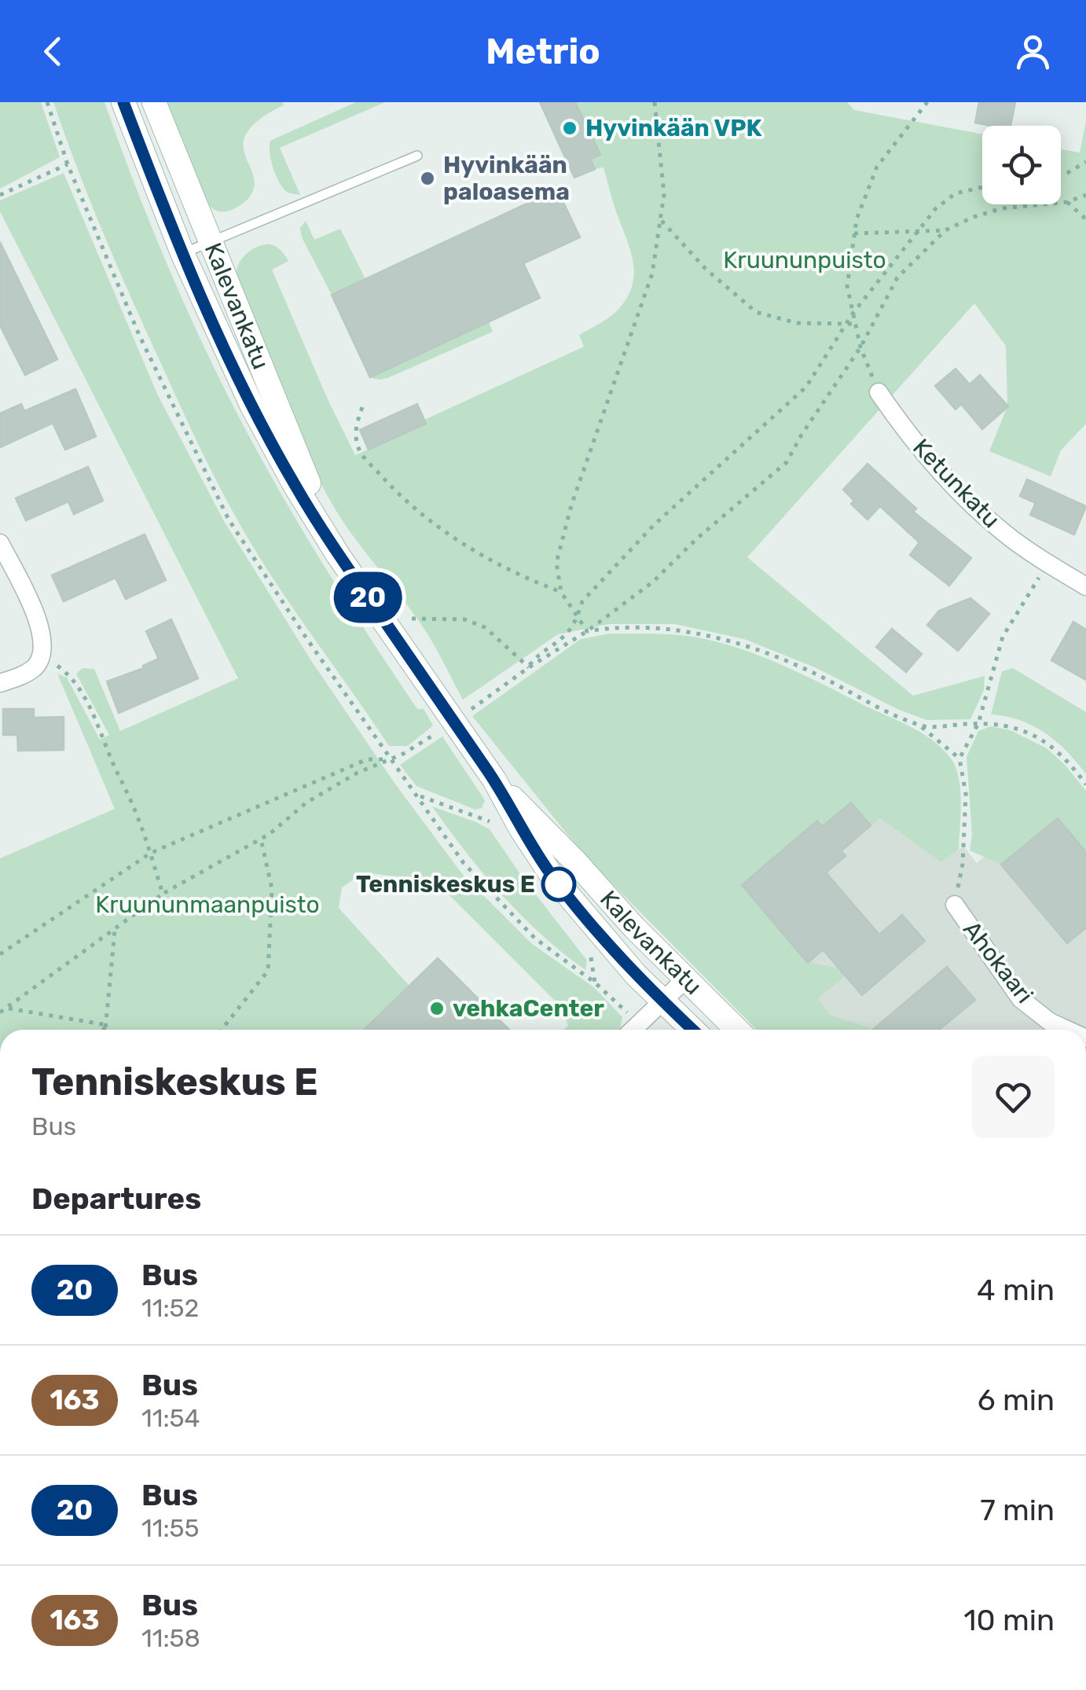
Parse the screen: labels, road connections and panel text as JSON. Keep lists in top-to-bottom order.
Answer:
{
  "streets": {
    "main road": ["Kalevankatu"],
    "street": ["Ketunkatu", "Ahokaari"]
  },
  "parks": ["Kruununpuisto", "Kruununmaanpuisto"],
  "places": [
    "Hyvinkään VPK",
    "Hyvinkään paloasema",
    "Tenniskeskus E",
    "vehkaCenter"
  ],
  "lines": ["bus line 20"],
  "page": {
    "header": "Metrio",
    "on_map": "20",
    "heading": [
      ["Tenniskeskus E", "Bus"],
      "Departures"
    ],
    "list": [
      {
        "mark": "20",
        "name": "Bus",
        "note": "11:52",
        "value": "4 min"
      },
      {
        "mark": "163",
        "name": "Bus",
        "note": "11:54",
        "value": "6 min"
      },
      {
        "mark": "20",
        "name": "Bus",
        "note": "11:55",
        "value": "7 min"
      },
      {
        "mark": "163",
        "name": "Bus",
        "note": "11:58",
        "value": "10 min"
      }
    ]
  }
}
